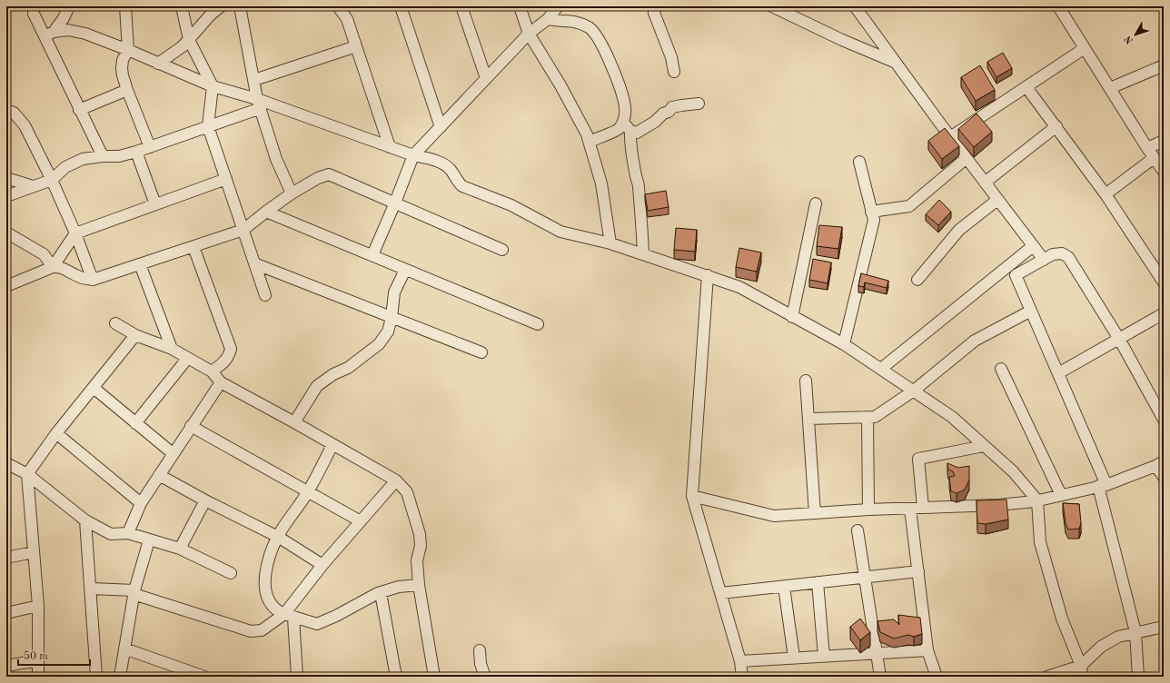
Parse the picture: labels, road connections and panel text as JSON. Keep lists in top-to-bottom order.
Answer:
{
  "scale_bar": "50 m",
  "north": "bottom left"
}
